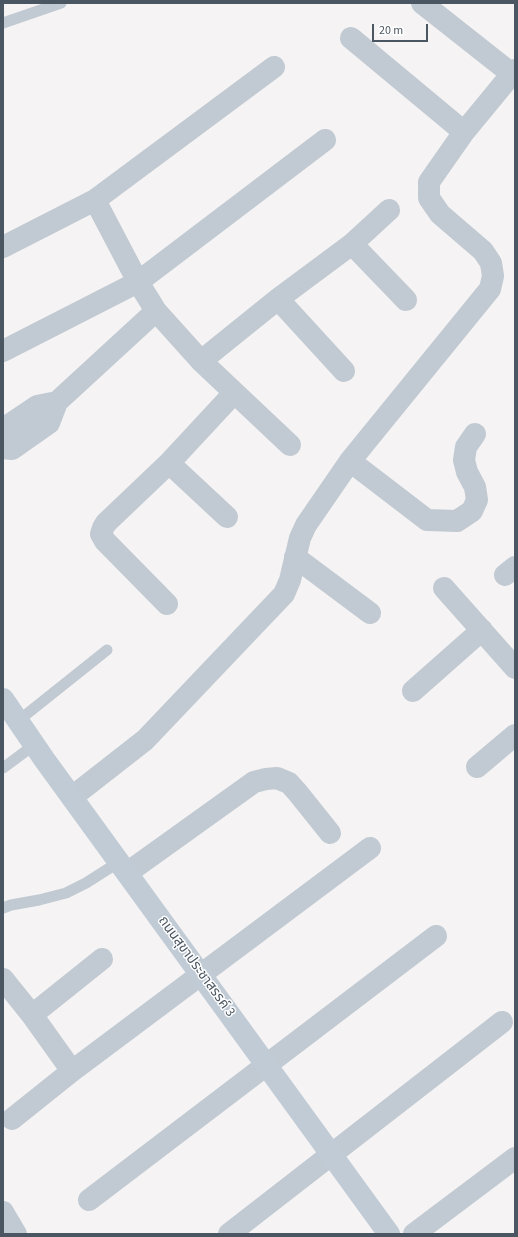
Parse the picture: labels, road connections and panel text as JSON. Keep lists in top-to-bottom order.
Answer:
{
  "streets": {
    "street": ["ถนนสุขาประชาสรรค์ 3"]
  },
  "scale_bar": "20 m"
}
